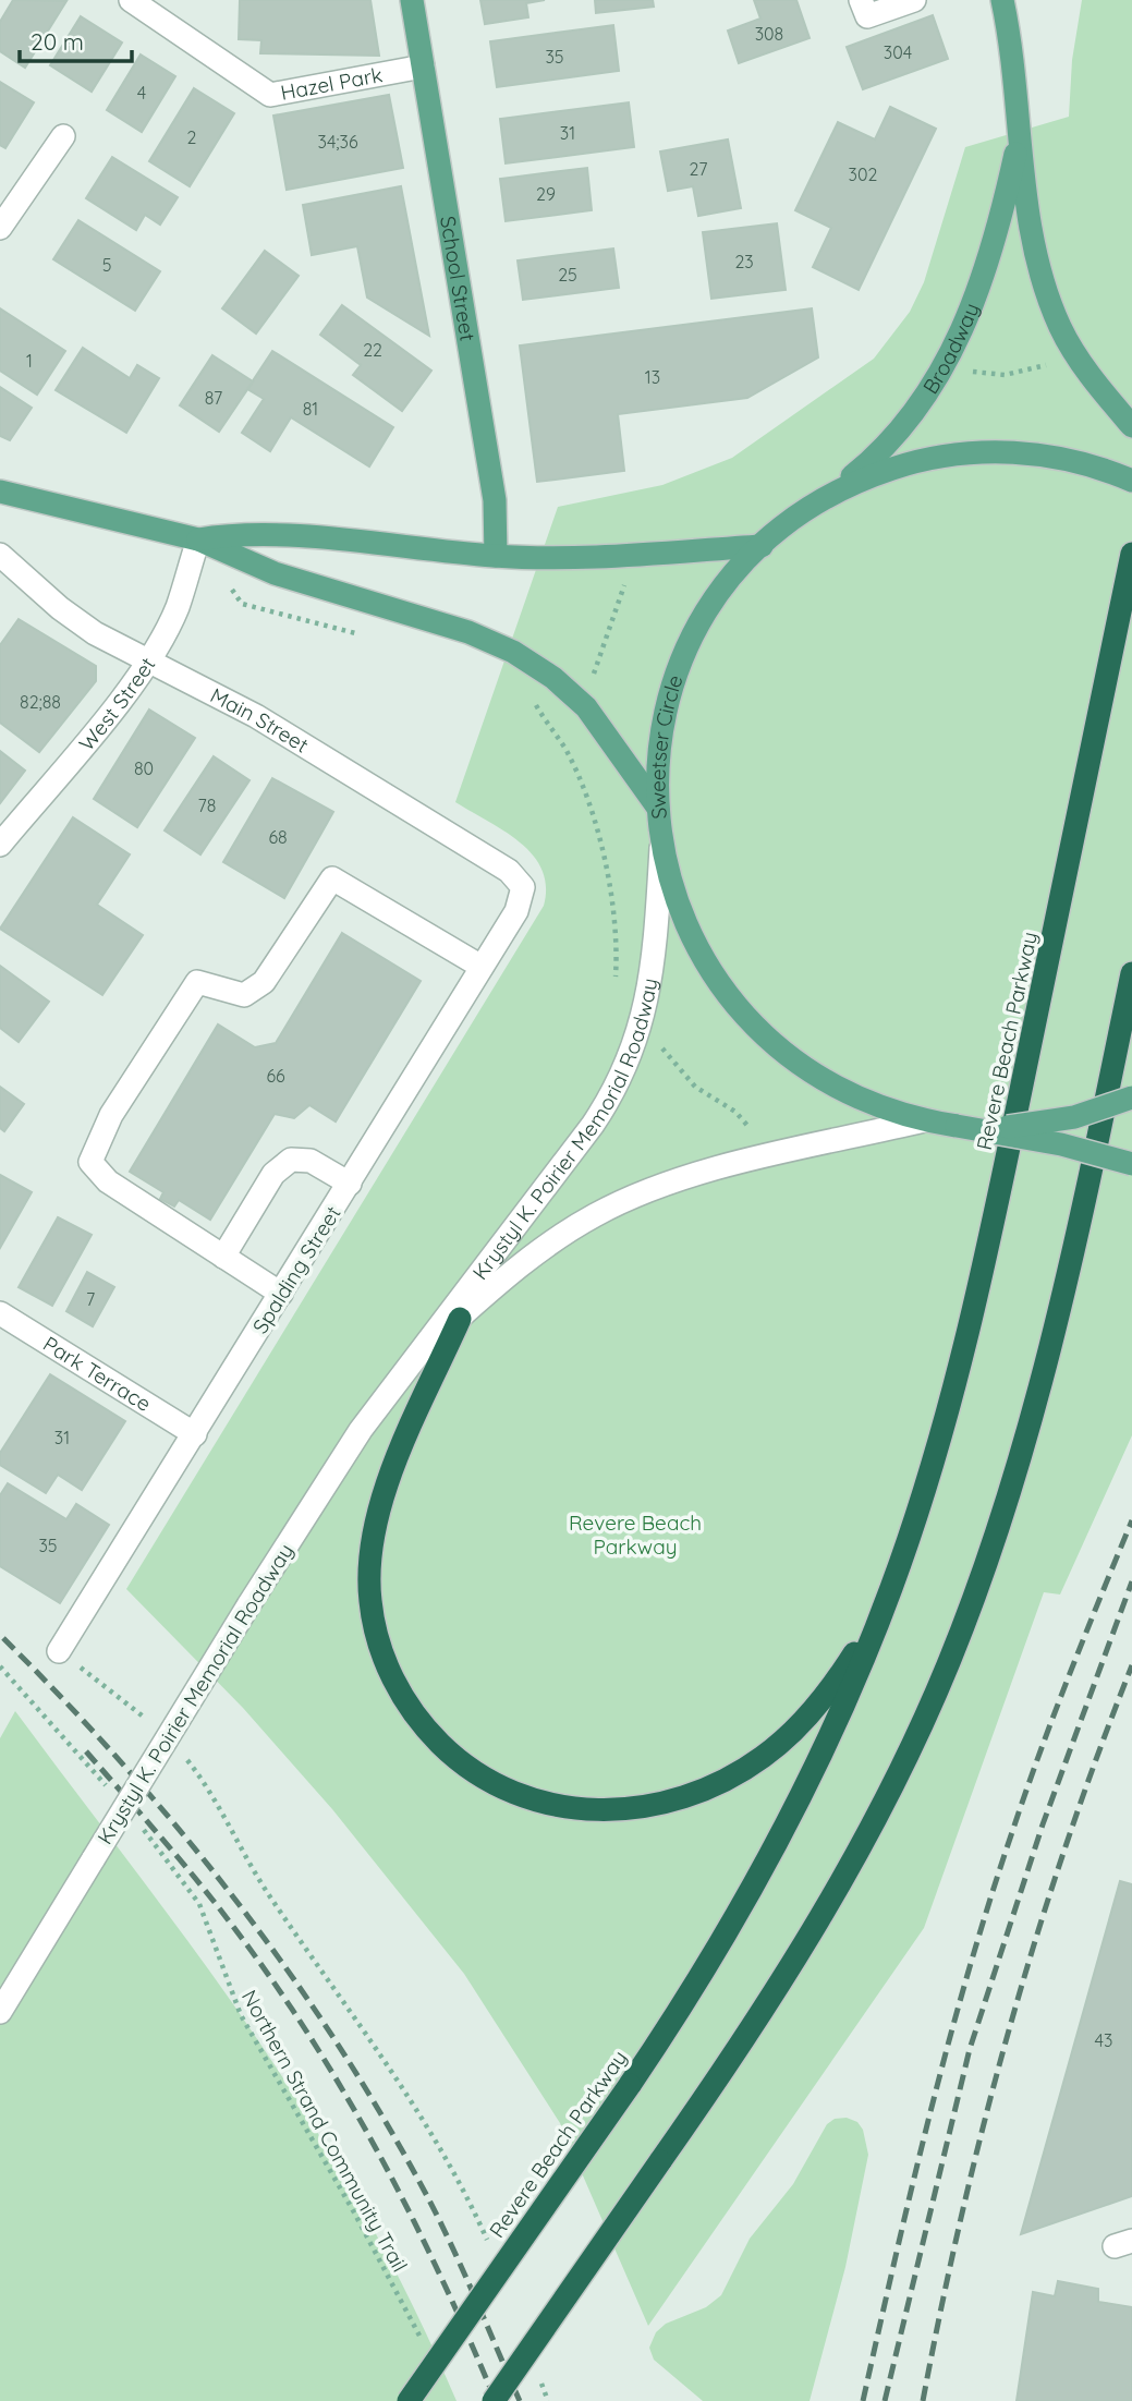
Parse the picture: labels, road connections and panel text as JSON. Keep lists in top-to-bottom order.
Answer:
{
  "streets": {
    "highway": ["Revere Beach Parkway"],
    "main road": ["School Street", "Broadway", "Sweetser Circle"],
    "street": [
      "Hazel Park",
      "West Street",
      "Main Street",
      "Krystyl K. Poirier Memorial Roadway",
      "Spalding Street",
      "Park Terrace"
    ],
    "path": ["Northern Strand Community Trail"]
  },
  "crossings": [
    ["Hazel Park", "School Street"],
    ["Broadway", "Sweetser Circle"],
    ["West Street", "Main Street"],
    ["Main Street", "Spalding Street"],
    ["Sweetser Circle", "Krystyl K. Poirier Memorial Roadway"],
    ["Spalding Street", "Park Terrace"]
  ],
  "parks": ["Revere Beach Parkway"],
  "house_numbers": [
    "308",
    "304",
    "35",
    "4",
    "31",
    "2",
    "34;36",
    "27",
    "302",
    "29",
    "23",
    "5",
    "25",
    "22",
    "1",
    "13",
    "87",
    "81",
    "82;88",
    "80",
    "78",
    "68",
    "66",
    "7",
    "31",
    "35",
    "43"
  ],
  "scale_bar": "20 m"
}
